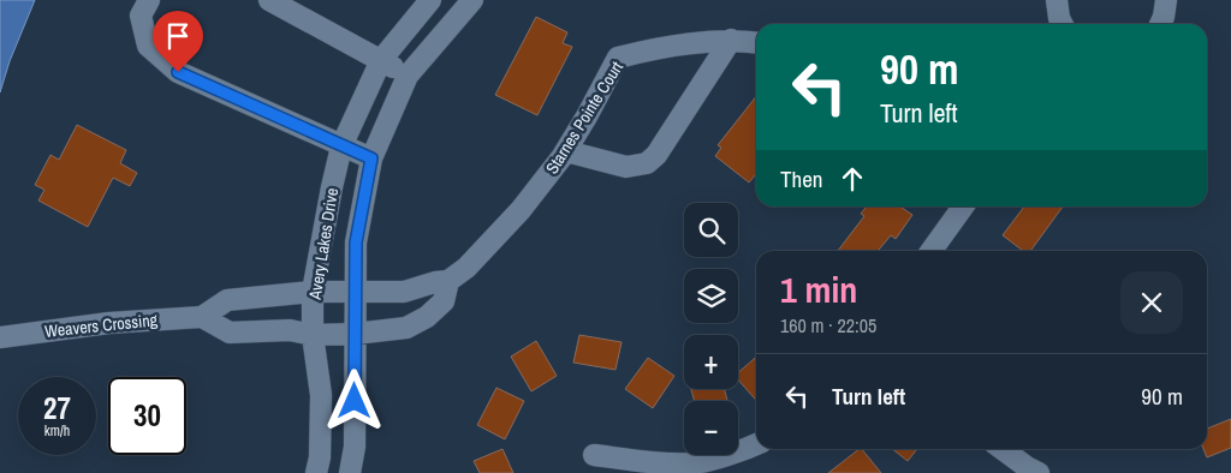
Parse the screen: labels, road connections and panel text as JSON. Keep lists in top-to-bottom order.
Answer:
{
  "streets": {
    "street": ["Starnes Pointe Court", "Avery Lakes Drive", "Weavers Crossing"]
  },
  "crossings": [
    ["Starnes Pointe Court", "Avery Lakes Drive"],
    ["Starnes Pointe Court", "Weavers Crossing"],
    ["Avery Lakes Drive", "Weavers Crossing"]
  ],
  "page": {
    "turn": ["90 m", "Turn left"],
    "then": "Then",
    "map_buttons": ["+", "−"],
    "heading": ["1 min", "160 m · 22:05"],
    "list": [
      {
        "name": "Turn left",
        "value": "90 m"
      }
    ],
    "speed": "27 km/h",
    "limit": "30"
  }
}
